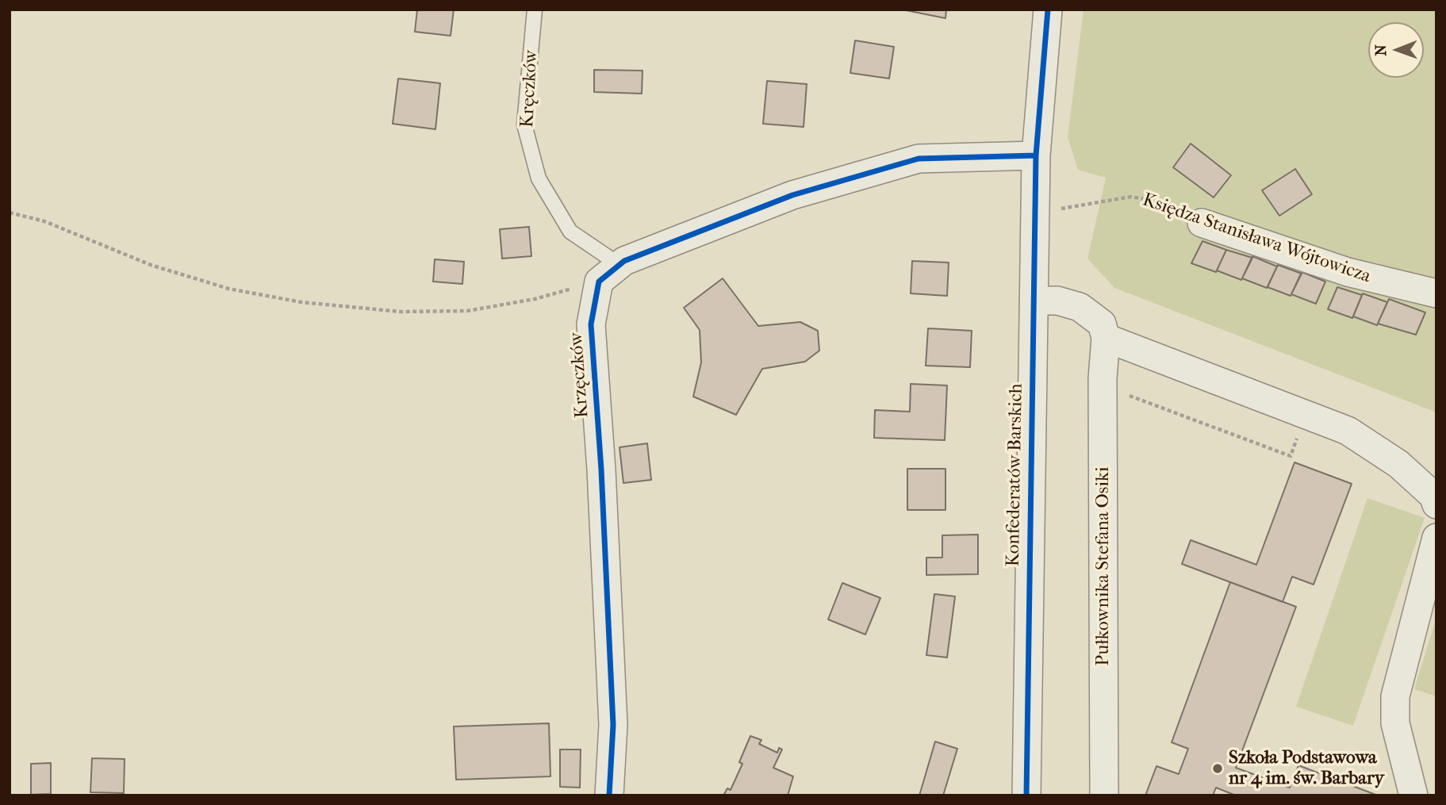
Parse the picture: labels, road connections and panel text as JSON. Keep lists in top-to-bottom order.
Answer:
{
  "streets": {
    "street": [
      "Księdza Stanisława Wójtowicza",
      "Krzęczków",
      "Konfederatów Barskich",
      "Pułkownika Stefana Osiki"
    ],
    "lane": ["Kręczków"]
  },
  "crossings": [
    ["Kręczków", "Krzęczków"]
  ],
  "places": ["Szkoła Podstawowa nr 4 im. św. Barbary"],
  "north": "left"
}
